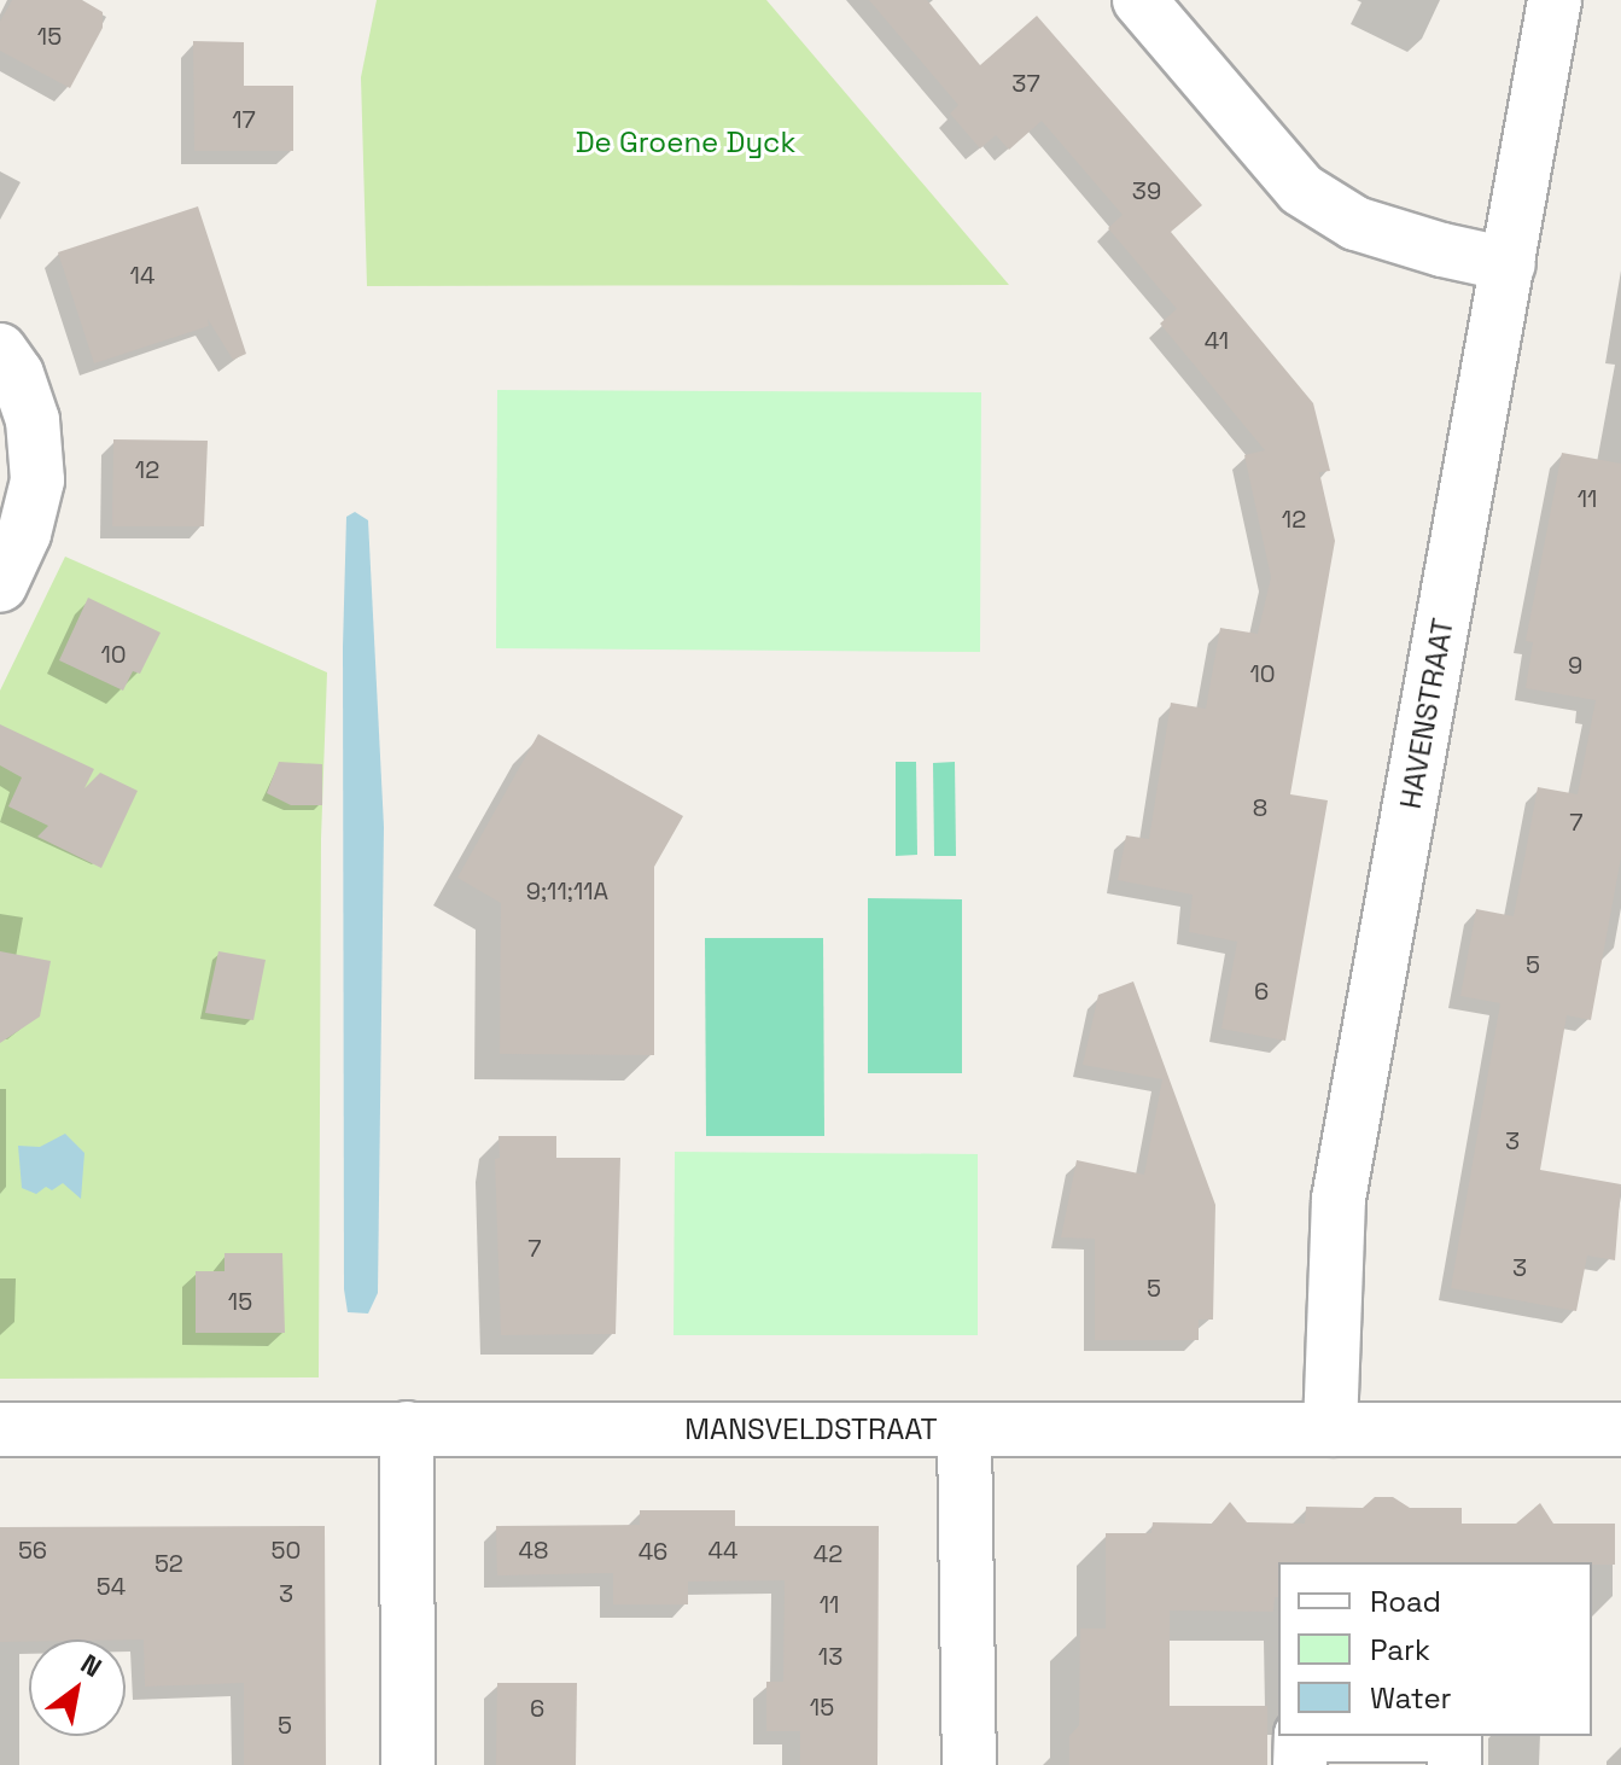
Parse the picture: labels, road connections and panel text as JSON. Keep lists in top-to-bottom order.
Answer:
{
  "streets": {
    "street": ["HAVENSTRAAT", "MANSVELDSTRAAT"]
  },
  "crossings": [
    ["HAVENSTRAAT", "MANSVELDSTRAAT"]
  ],
  "parks": ["De Groene Dyck"],
  "house_numbers": [
    "15",
    "37",
    "17",
    "39",
    "14",
    "41",
    "12",
    "11",
    "12",
    "10",
    "9",
    "10",
    "8",
    "7",
    "9;11;11A",
    "5",
    "6",
    "3",
    "7",
    "3",
    "5",
    "15",
    "56",
    "50",
    "48",
    "44",
    "46",
    "42",
    "52",
    "54",
    "3",
    "11",
    "13",
    "15",
    "6",
    "5"
  ],
  "legend": ["Road", "Park", "Water"],
  "north": "top right"
}
